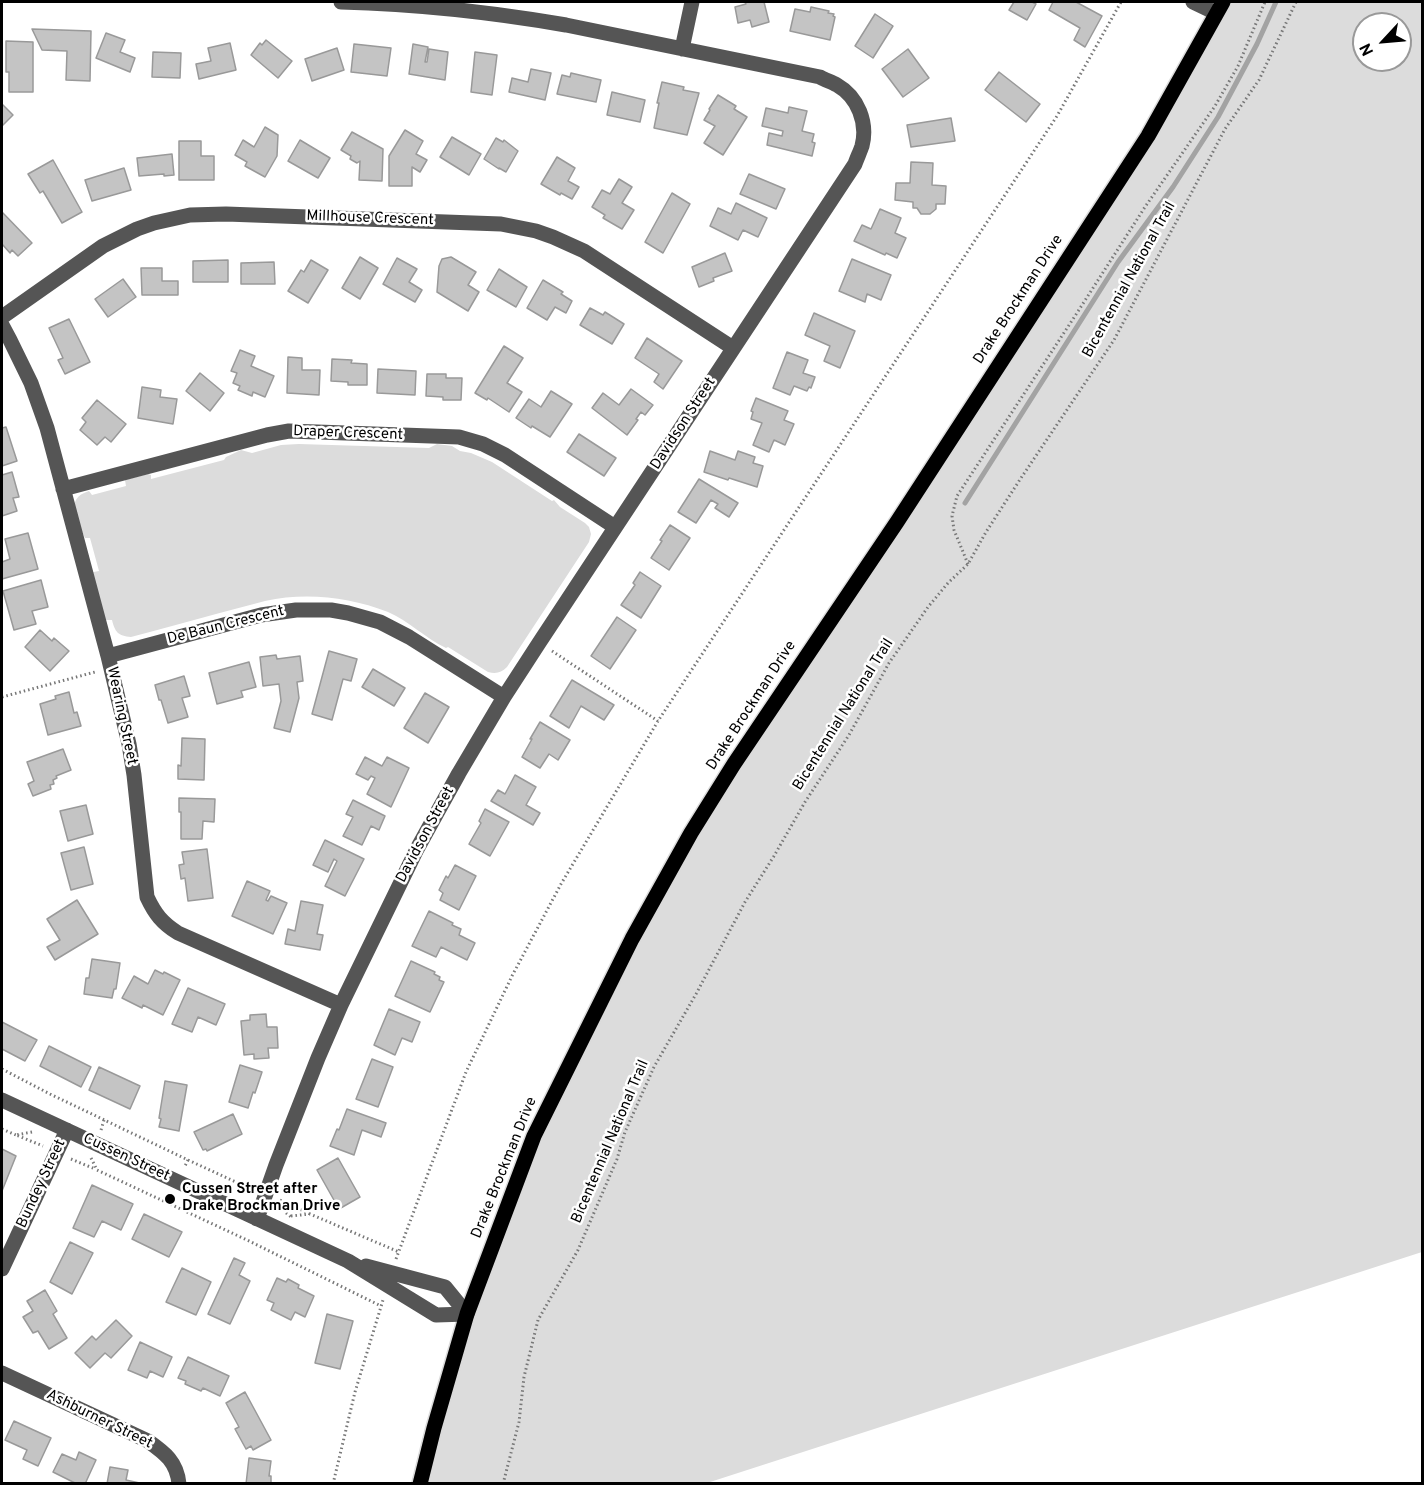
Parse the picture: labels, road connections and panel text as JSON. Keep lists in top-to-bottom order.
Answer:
{
  "streets": {
    "main road": ["Drake Brockman Drive"],
    "street": [
      "Millhouse Crescent",
      "Davidson Street",
      "Draper Crescent",
      "De Baun Crescent",
      "Wearing Street",
      "Cussen Street",
      "Bundey Street",
      "Ashburner Street"
    ],
    "path": ["Bicentennial National Trail"]
  },
  "crossings": [
    ["Millhouse Crescent", "Davidson Street"],
    ["Drake Brockman Drive", "Cussen Street"],
    ["Davidson Street", "Draper Crescent"],
    ["Davidson Street", "De Baun Crescent"],
    ["Davidson Street", "Wearing Street"],
    ["Davidson Street", "Cussen Street"],
    ["Draper Crescent", "Wearing Street"],
    ["De Baun Crescent", "Wearing Street"],
    ["Cussen Street", "Bundey Street"]
  ],
  "places": ["Cussen Street after Drake Brockman Drive"],
  "north": "bottom left"
}
